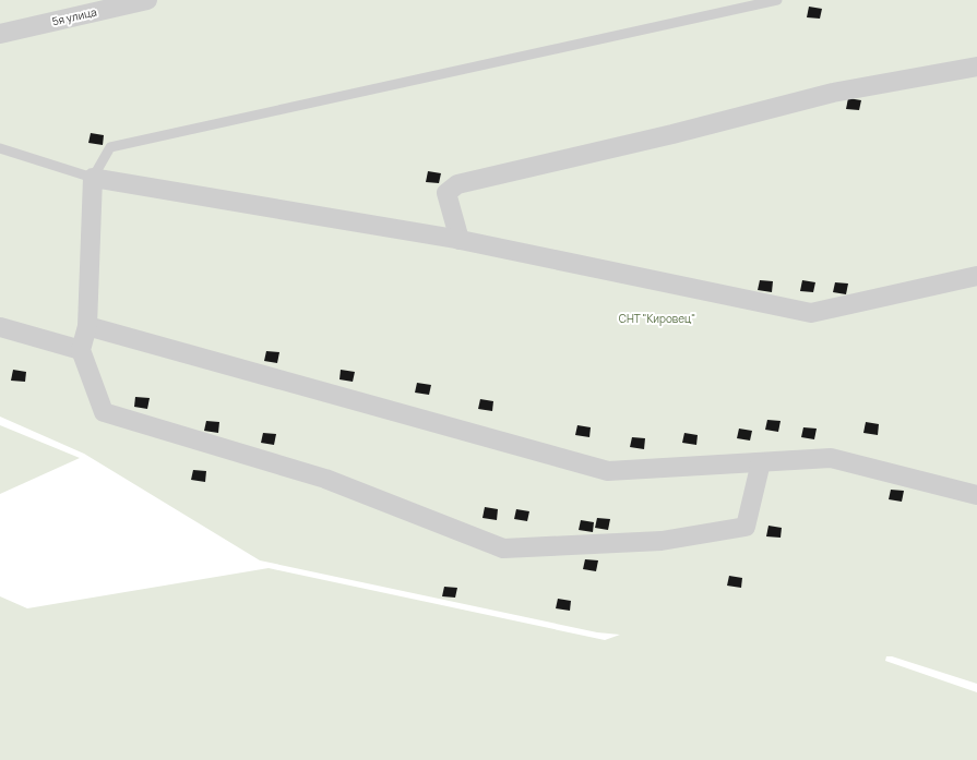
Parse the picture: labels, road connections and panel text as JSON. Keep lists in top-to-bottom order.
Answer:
{
  "streets": {
    "street": ["5я улица"]
  },
  "parks": ["СНТ \"Кировец\""]
}
